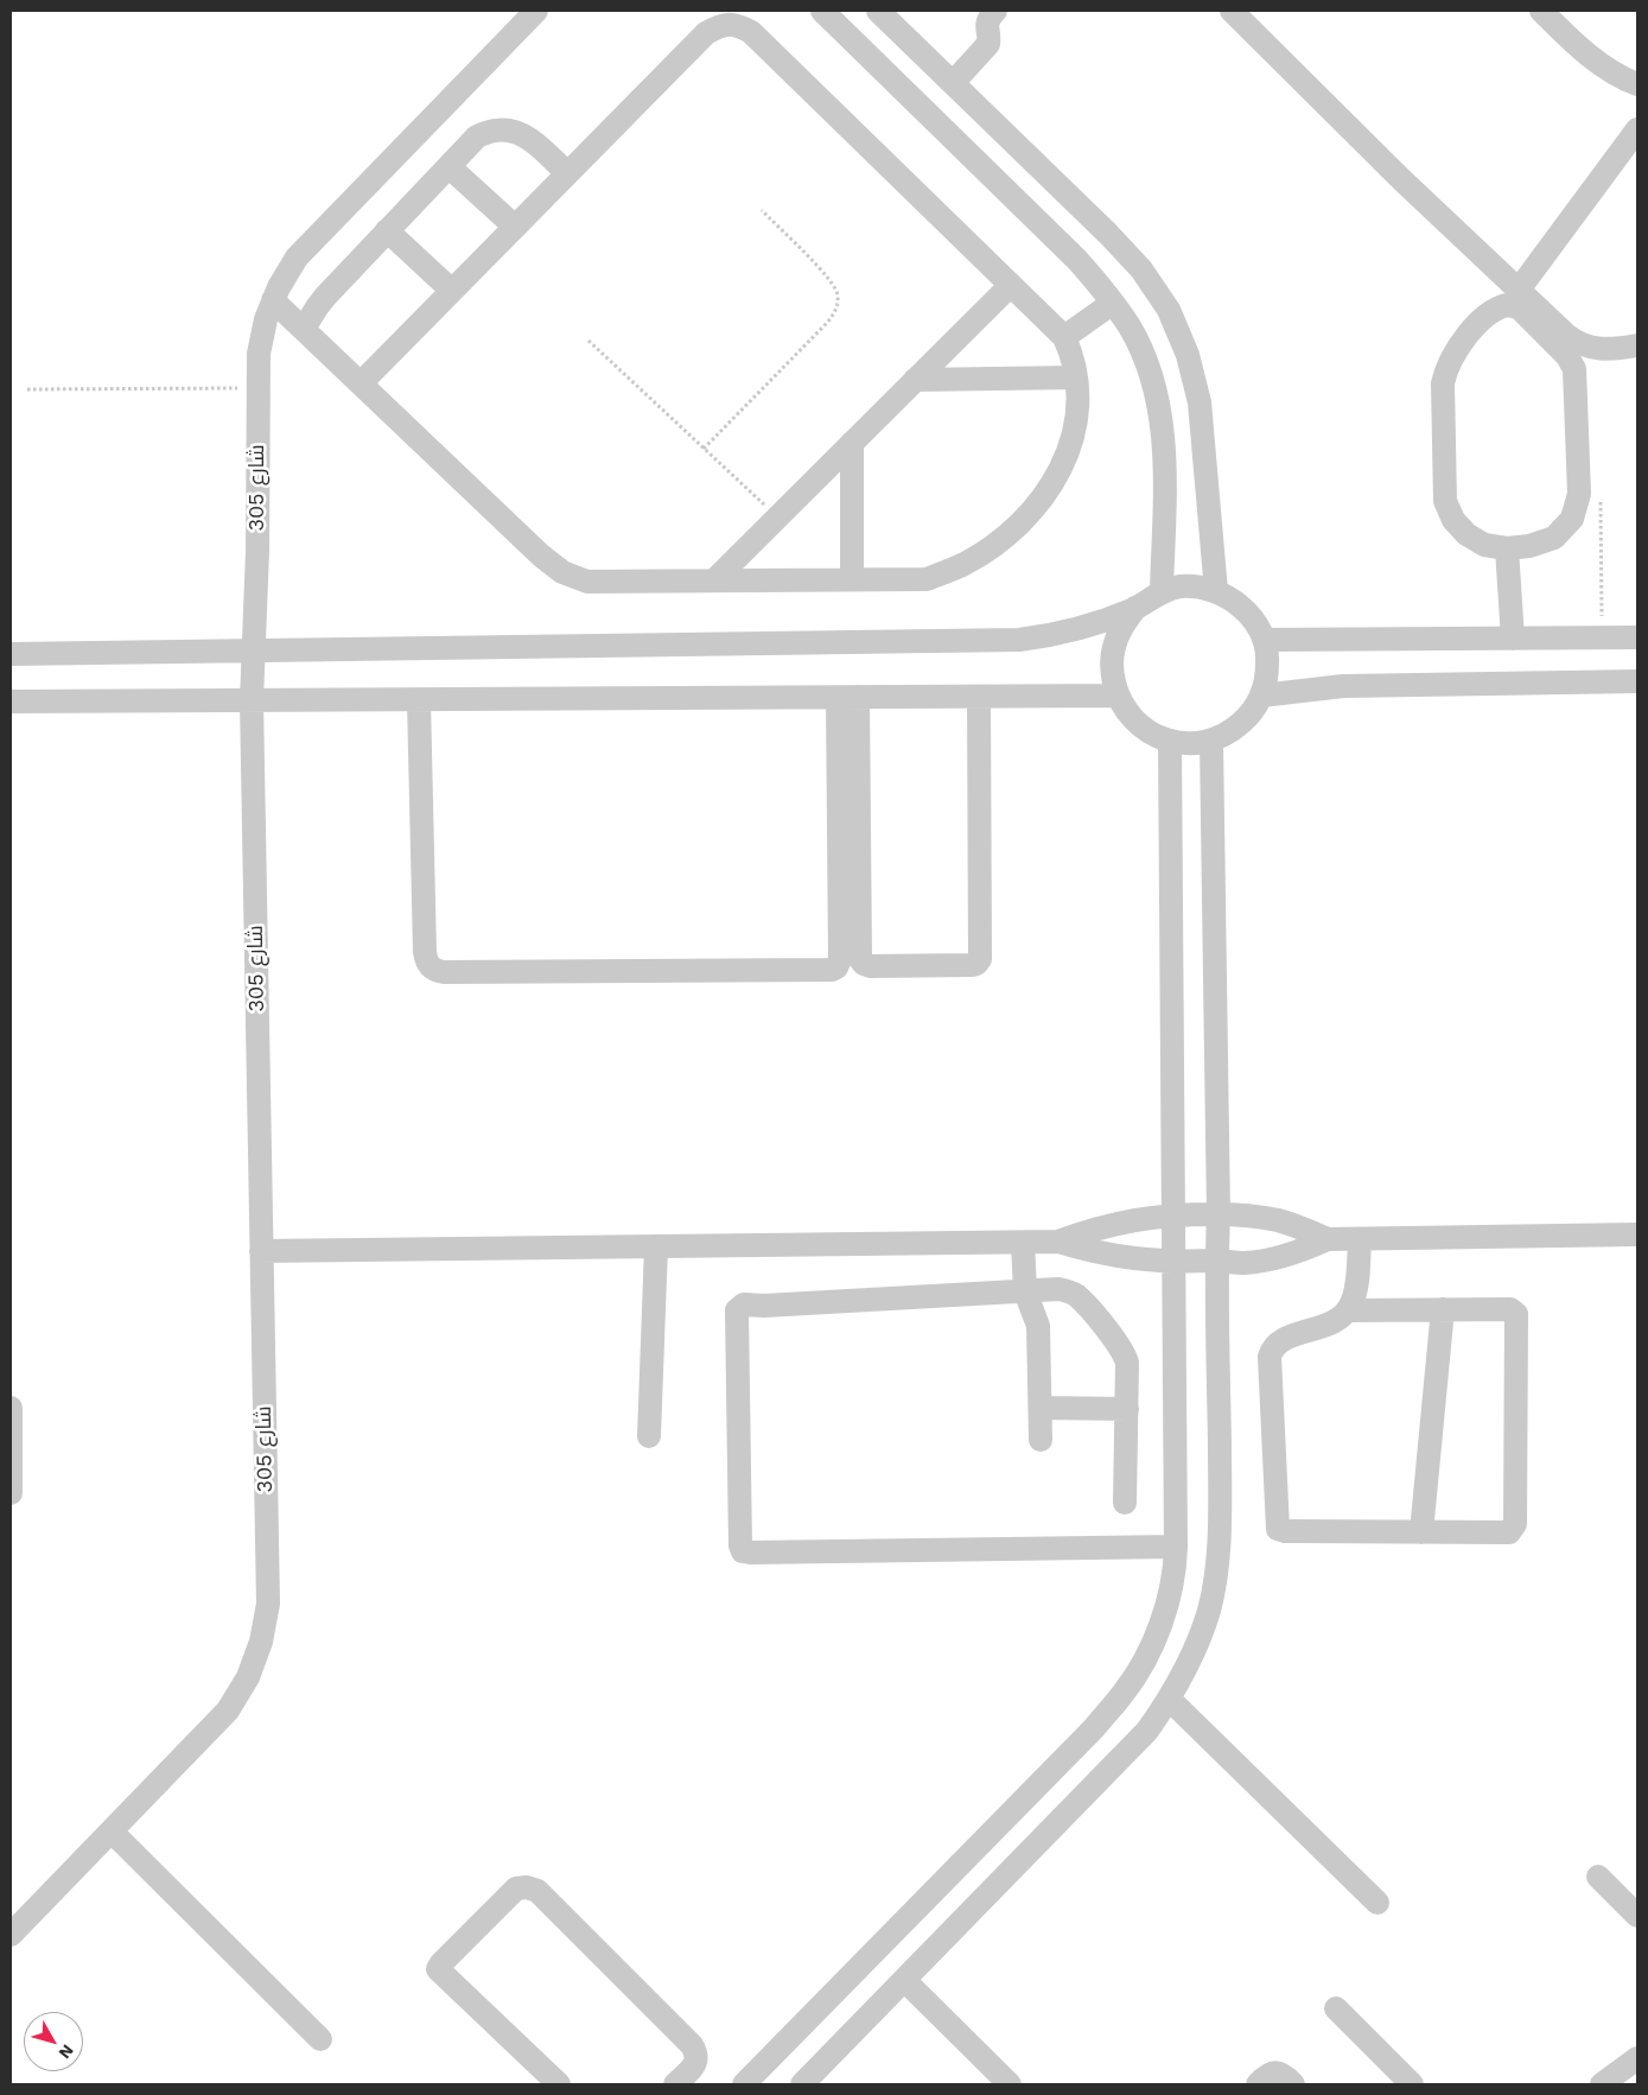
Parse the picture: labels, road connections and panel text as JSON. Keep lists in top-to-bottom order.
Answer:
{
  "streets": {
    "lane": ["شارع 305"]
  },
  "north": "bottom right"
}
